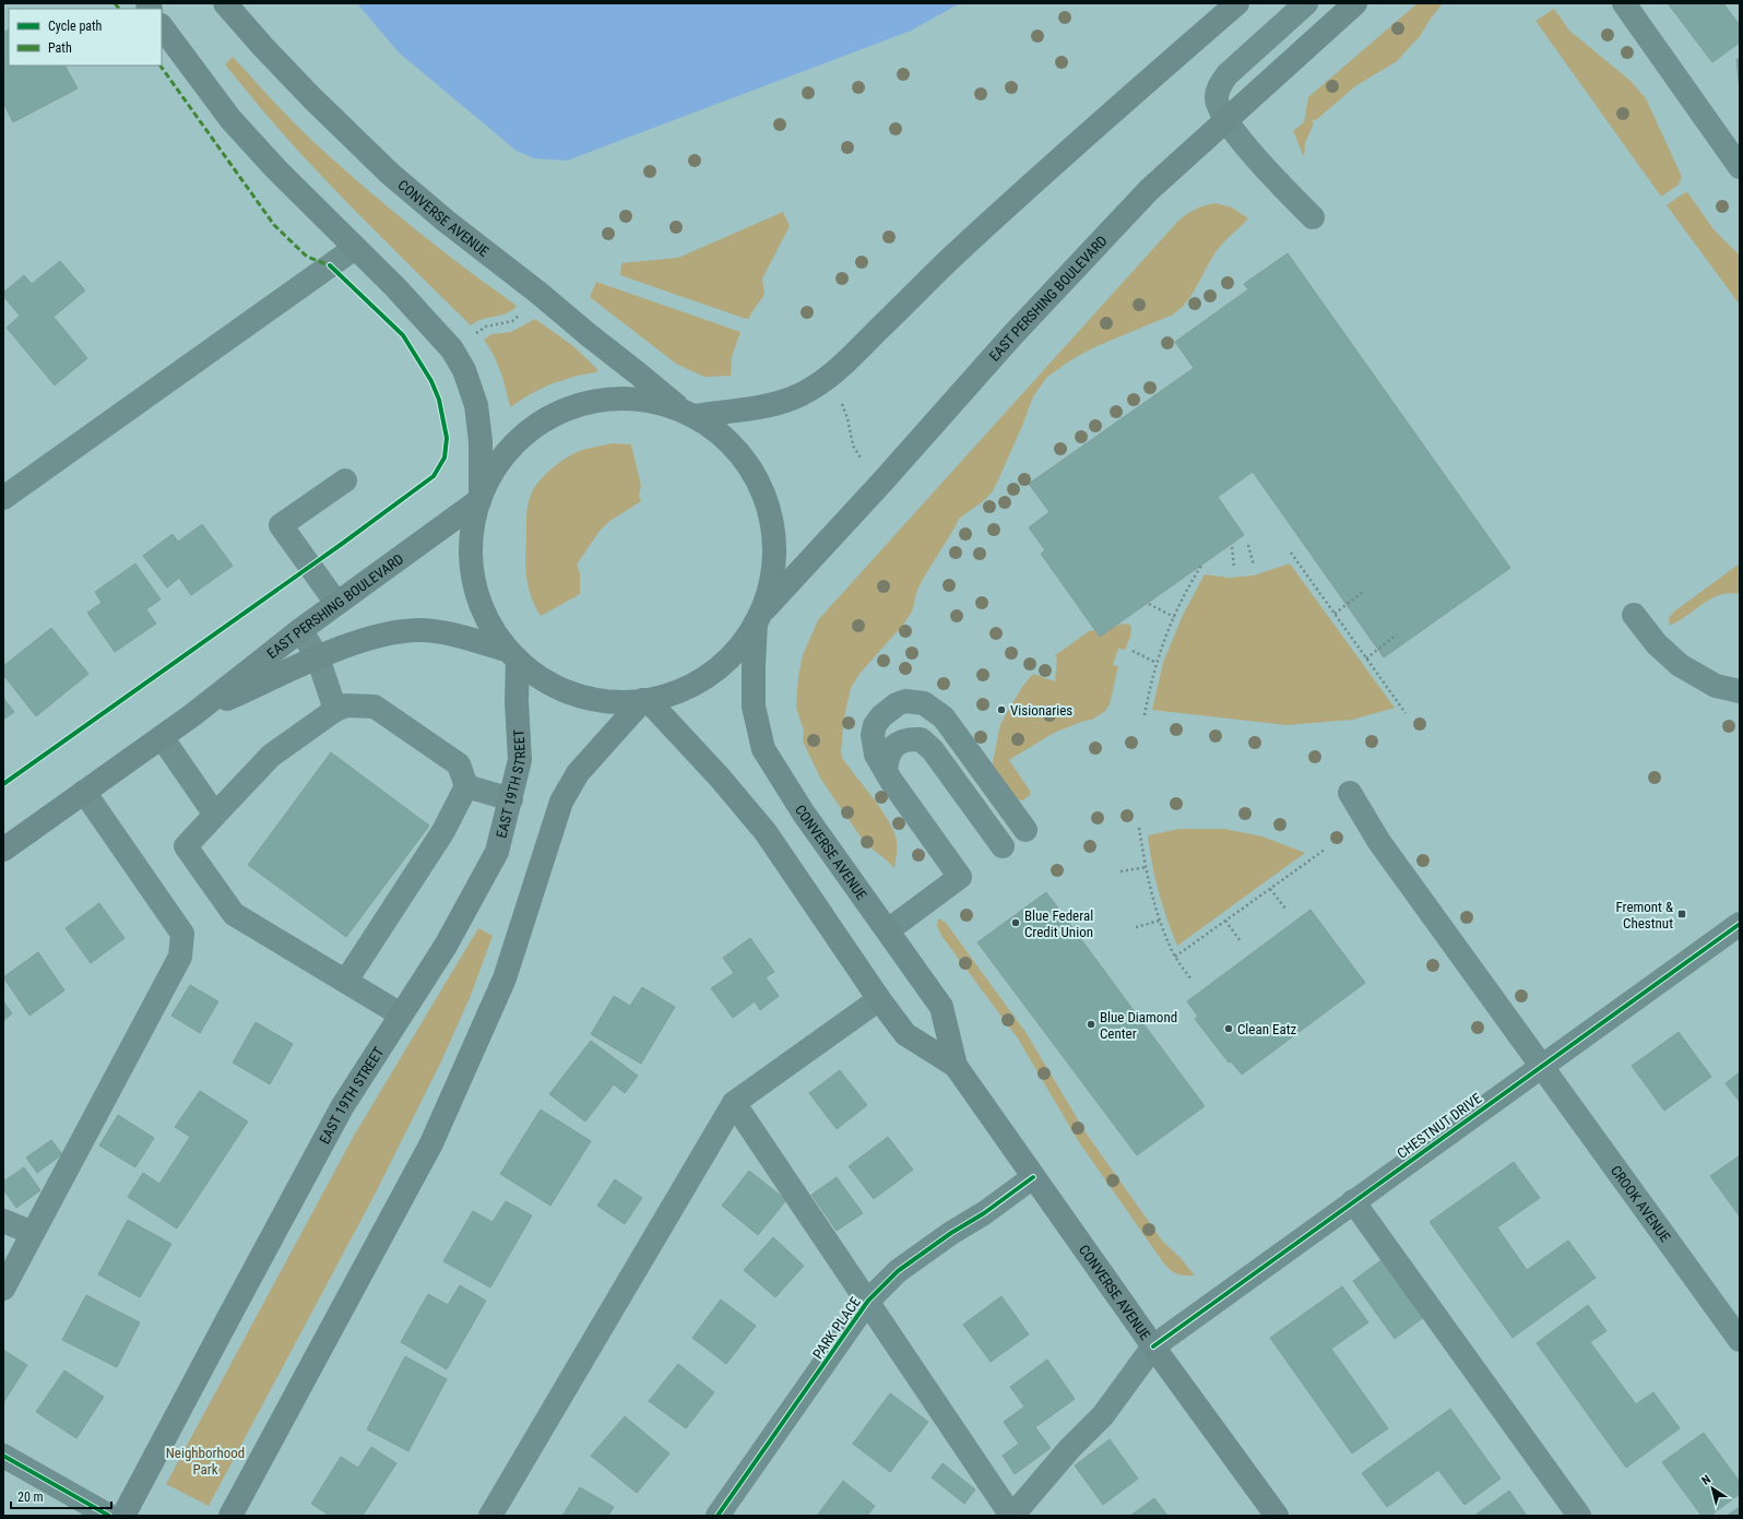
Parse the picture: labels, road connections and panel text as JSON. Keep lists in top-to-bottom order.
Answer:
{
  "streets": {
    "main road": ["CONVERSE AVENUE", "EAST PERSHING BOULEVARD", "EAST 19TH STREET"],
    "street": ["CHESTNUT DRIVE", "CROOK AVENUE", "PARK PLACE"]
  },
  "crossings": [
    ["CONVERSE AVENUE", "EAST PERSHING BOULEVARD"],
    ["CONVERSE AVENUE", "CHESTNUT DRIVE"],
    ["CONVERSE AVENUE", "PARK PLACE"],
    ["EAST PERSHING BOULEVARD", "EAST 19TH STREET"],
    ["CHESTNUT DRIVE", "CROOK AVENUE"]
  ],
  "parks": ["Neighborhood Park"],
  "places": {
    "other": [
      "Visionaries",
      "Blue Federal Credit Union",
      "Blue Diamond Center",
      "Clean Eatz"
    ],
    "transit": ["Fremont & Chestnut"]
  },
  "legend": ["Cycle path", "Path"],
  "scale_bar": "20 m",
  "north": "top left"
}
